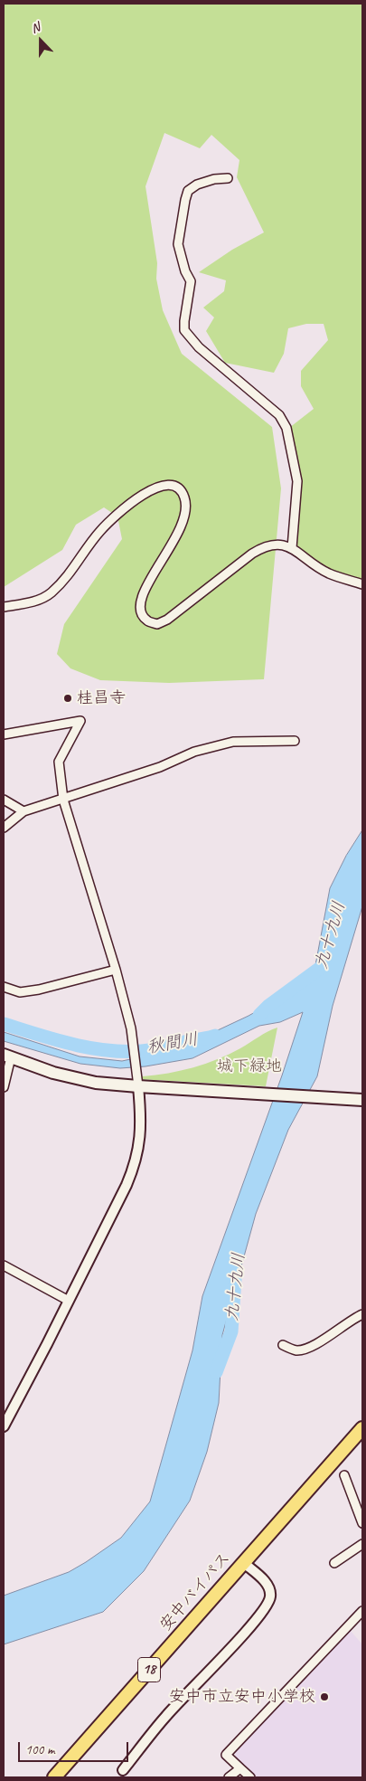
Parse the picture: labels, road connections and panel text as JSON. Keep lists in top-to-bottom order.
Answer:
{
  "streets": {
    "highway": ["安中バイパス", "18"]
  },
  "water": ["九十九川", "秋間川"],
  "parks": ["城下緑地"],
  "places": ["桂昌寺", "安中市立安中小学校"],
  "scale_bar": "100 m",
  "north": "top"
}
